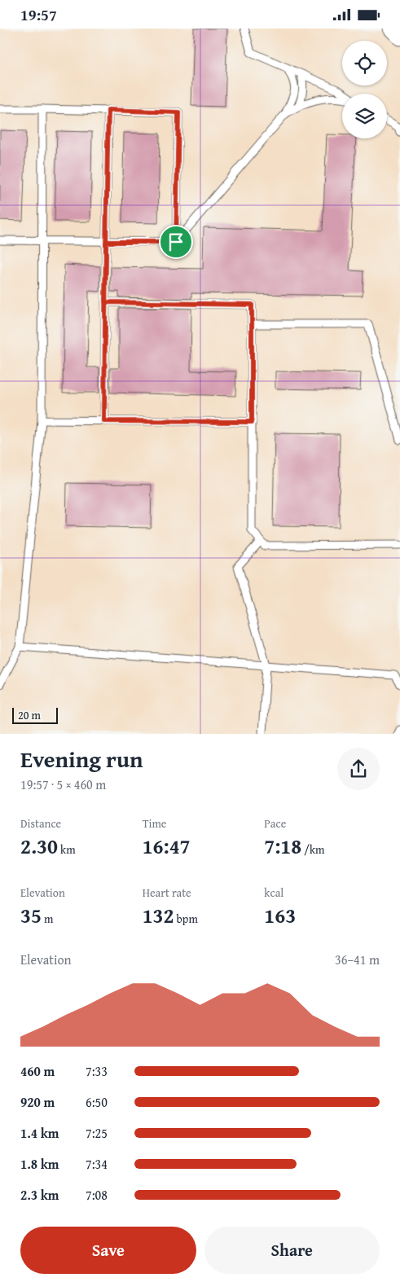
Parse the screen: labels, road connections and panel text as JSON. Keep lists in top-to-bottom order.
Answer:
{
  "scale_bar": "20 m",
  "page": {
    "status": "19:57",
    "scale": "20 m",
    "heading": ["Evening run", "19:57 · 5 × 460 m"],
    "stats": [
      ["Distance", "2.30 km"],
      ["Time", "16:47"],
      ["Pace", "7:18 /km"],
      ["Elevation", "35 m"],
      ["Heart rate", "132 bpm"],
      ["kcal", "163"]
    ],
    "chart": ["Elevation", "36–41 m"],
    "list": [
      {
        "name": "460 m",
        "note": "7:33"
      },
      {
        "name": "920 m",
        "note": "6:50"
      },
      {
        "name": "1.4 km",
        "note": "7:25"
      },
      {
        "name": "1.8 km",
        "note": "7:34"
      },
      {
        "name": "2.3 km",
        "note": "7:08"
      }
    ],
    "buttons": ["Save", "Share"]
  }
}
